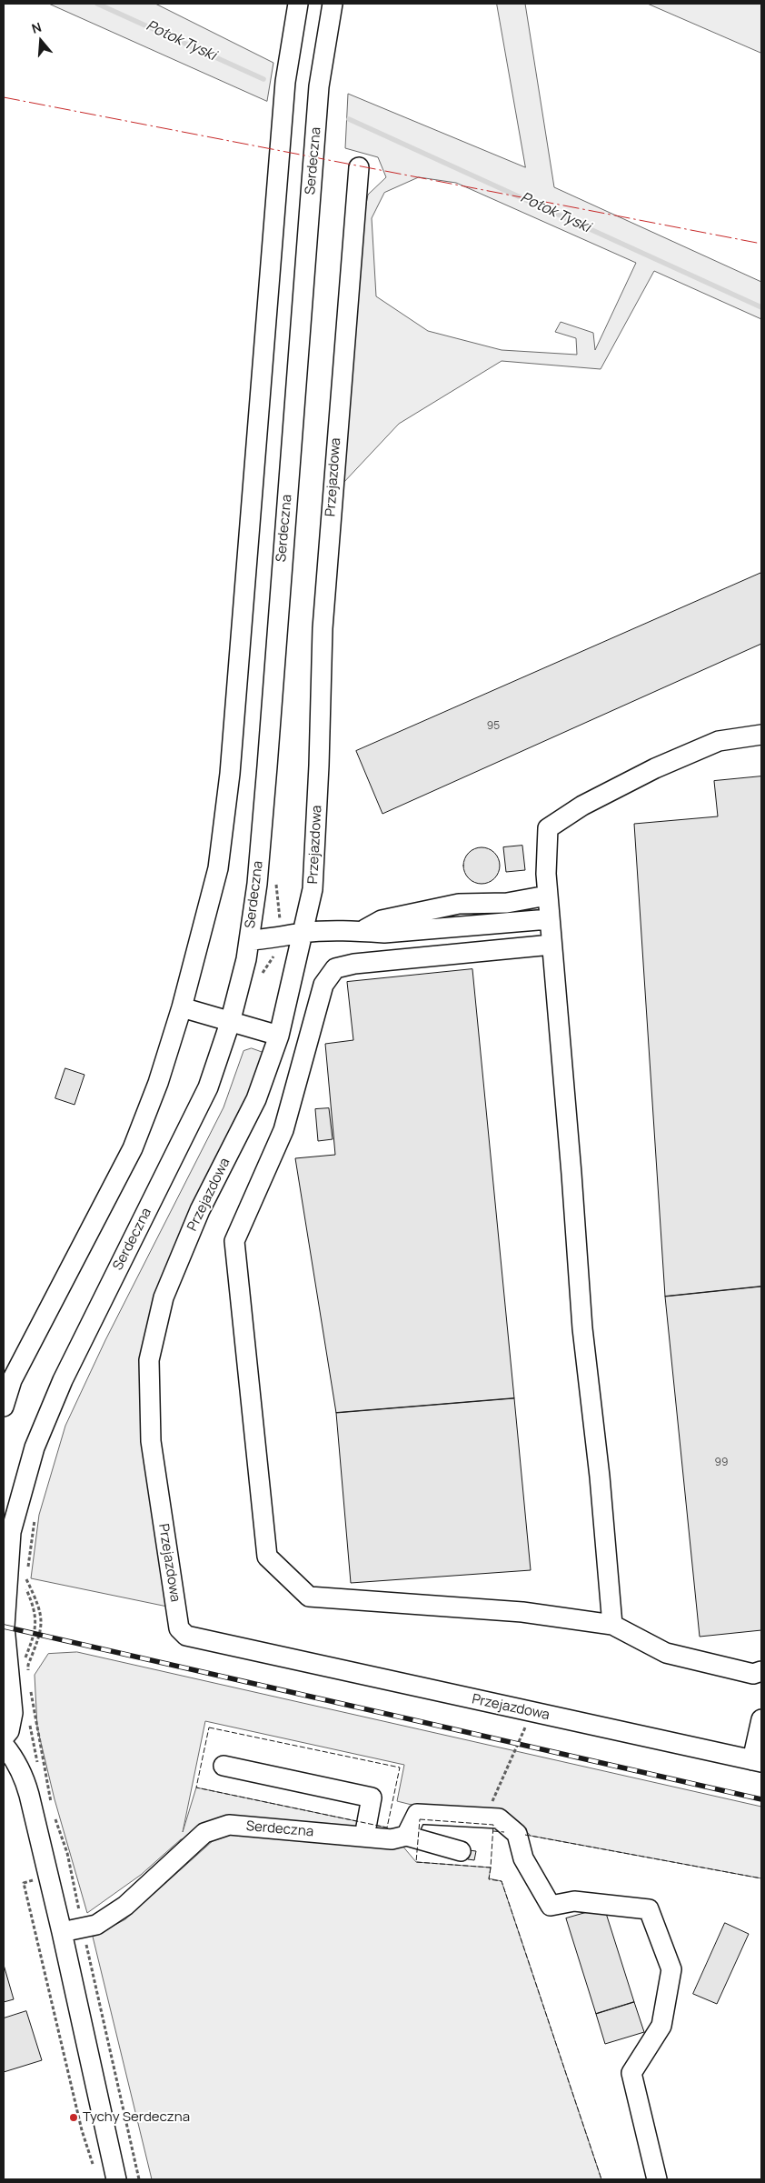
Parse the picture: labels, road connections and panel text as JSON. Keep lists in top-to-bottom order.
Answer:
{
  "streets": {
    "street": ["Serdeczna", "Przejazdowa"]
  },
  "water": ["Potok Tyski"],
  "places": ["Tychy Serdeczna"],
  "house_numbers": ["95", "99"],
  "north": "top"
}
